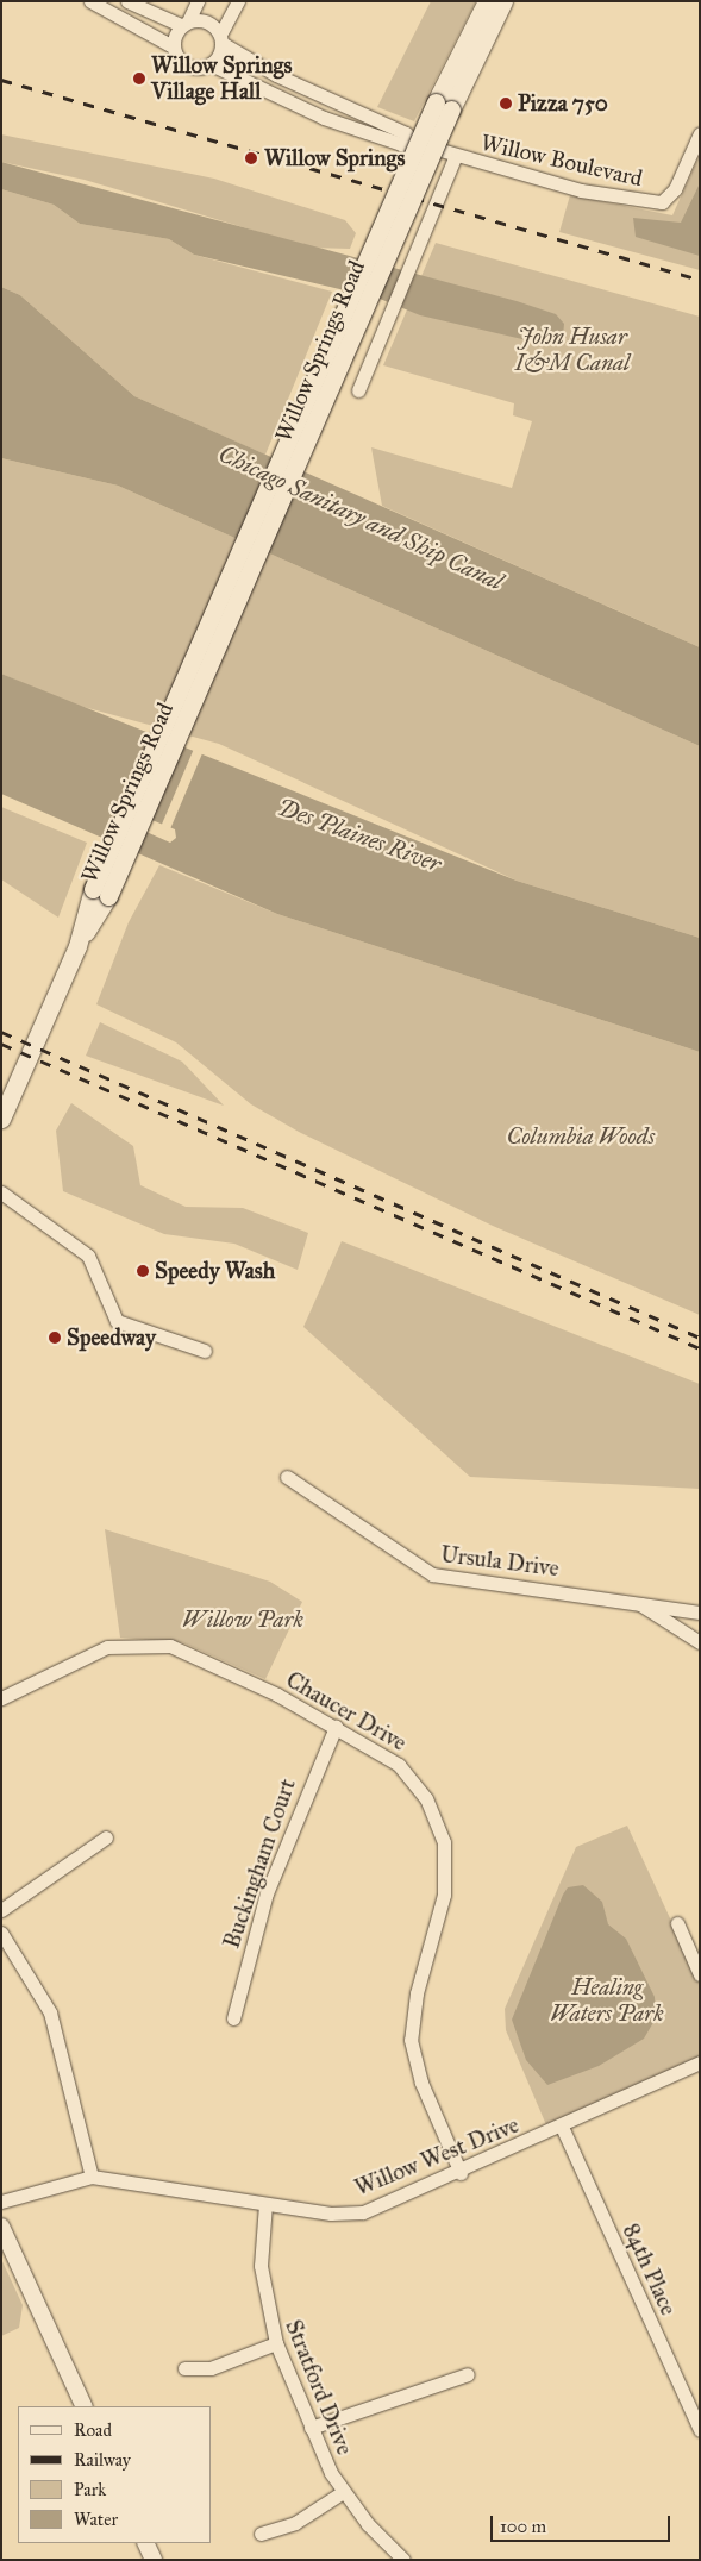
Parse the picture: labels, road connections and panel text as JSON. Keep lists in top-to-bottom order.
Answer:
{
  "streets": {
    "main road": ["Willow Springs Road"],
    "street": [
      "Willow Boulevard",
      "Ursula Drive",
      "Chaucer Drive",
      "Buckingham Court",
      "Willow West Drive",
      "84th Place",
      "Stratford Drive"
    ]
  },
  "crossings": [
    ["Chaucer Drive", "Buckingham Court"],
    ["Chaucer Drive", "Willow West Drive"],
    ["Willow West Drive", "84th Place"],
    ["Willow West Drive", "Stratford Drive"]
  ],
  "water": ["Chicago Sanitary and Ship Canal", "Des Plaines River"],
  "parks": [
    "John Husar I&M Canal",
    "Columbia Woods",
    "Willow Park",
    "Healing Waters Park"
  ],
  "places": [
    "Willow Springs Village Hall",
    "Pizza 750",
    "Willow Springs",
    "Speedy Wash",
    "Speedway"
  ],
  "legend": [
    "Road",
    "Railway",
    "Park",
    "Water"
  ],
  "scale_bar": "100 m"
}
